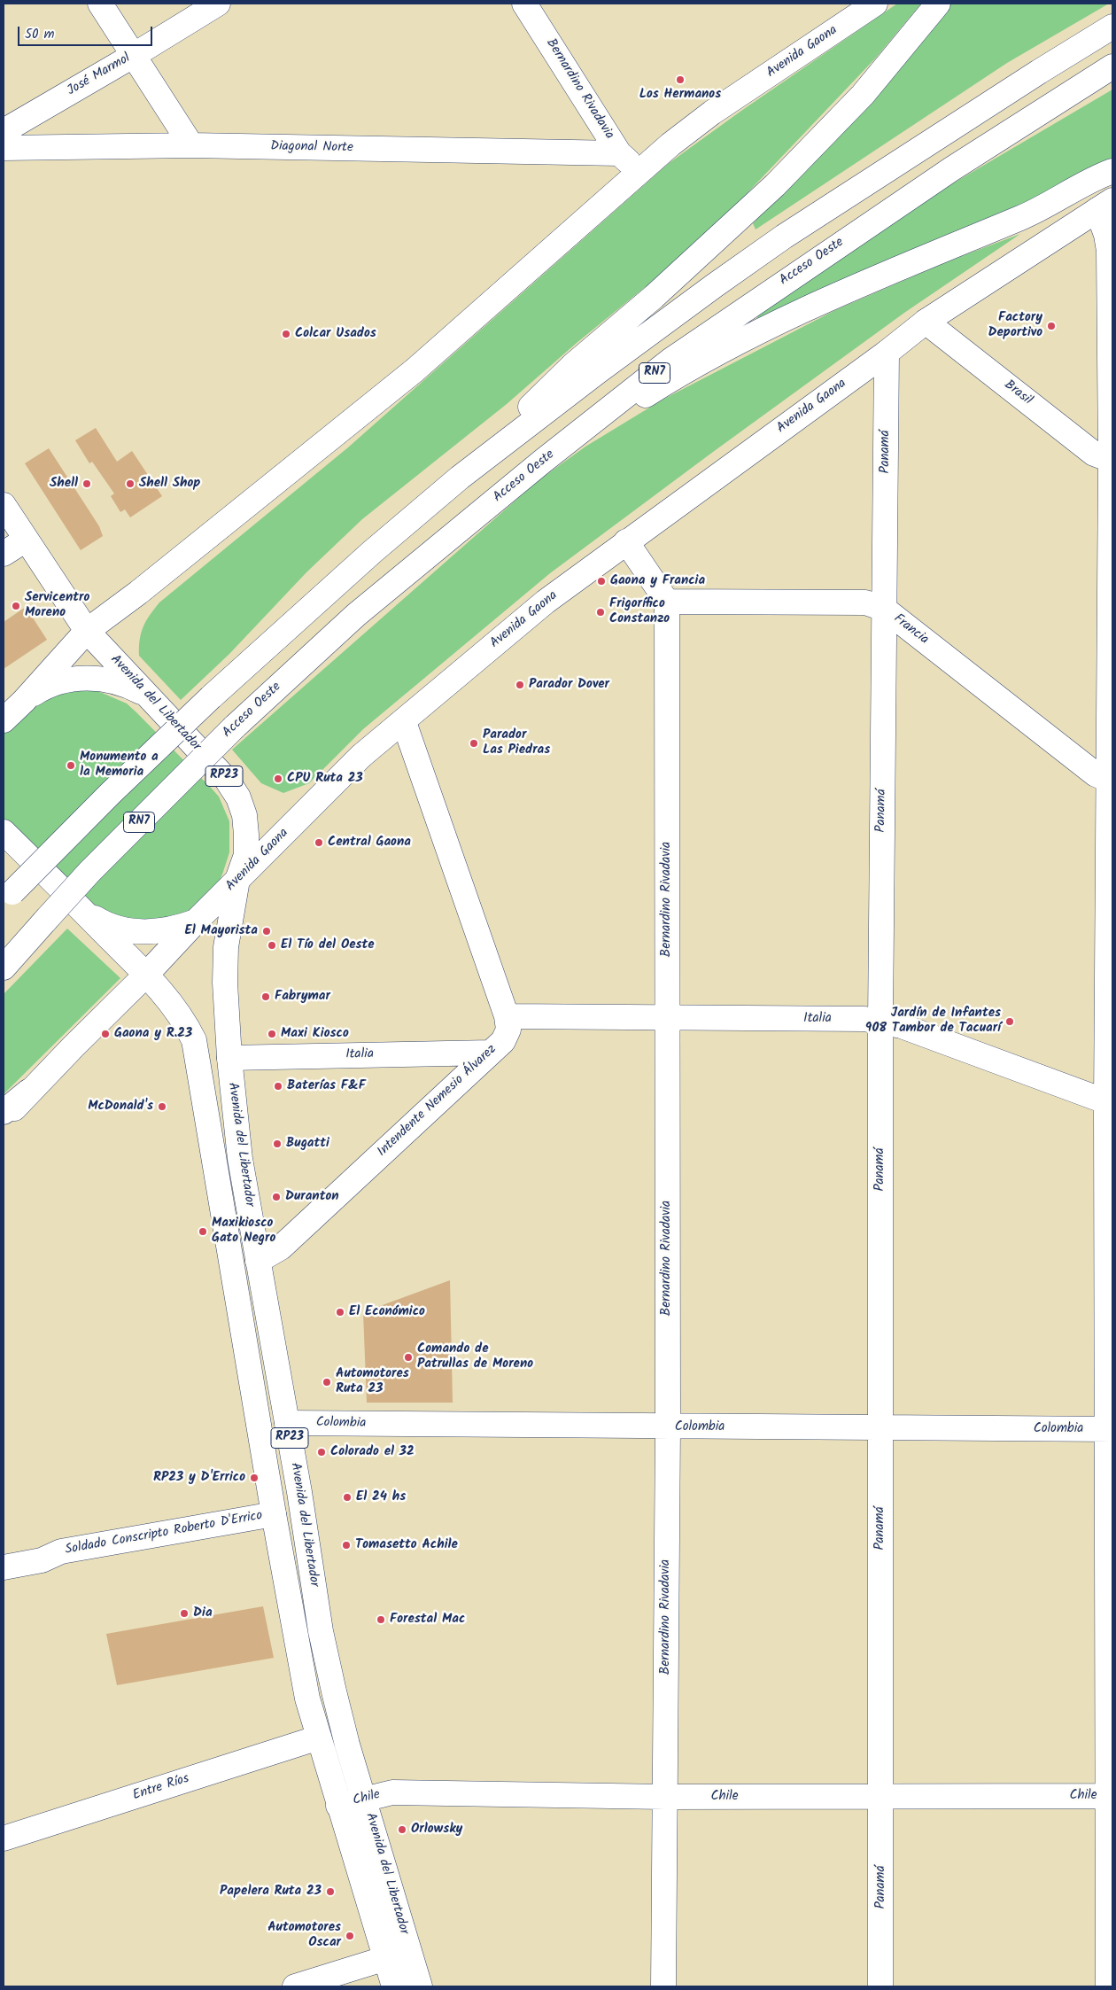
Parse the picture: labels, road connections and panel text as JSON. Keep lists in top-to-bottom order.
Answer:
{
  "streets": {
    "main road": [
      "Avenida Gaona",
      "José Marmol",
      "Bernardino Rivadavia",
      "Diagonal Norte",
      "Acceso Oeste",
      "RN7",
      "Brasil",
      "Panamá",
      "Francia",
      "Avenida del Libertador",
      "RP23",
      "Italia",
      "Intendente Nemesio Álvarez",
      "Colombia",
      "Soldado Conscripto Roberto D'Errico",
      "Entre Ríos",
      "Chile"
    ]
  },
  "crossings": [
    ["Avenida Gaona", "Bernardino Rivadavia"],
    ["Avenida Gaona", "Brasil"],
    ["Avenida Gaona", "Panamá"],
    ["Avenida Gaona", "Avenida del Libertador"],
    ["Avenida Gaona", "Intendente Nemesio Álvarez"],
    ["Bernardino Rivadavia", "Diagonal Norte"],
    ["Bernardino Rivadavia", "Francia"],
    ["Bernardino Rivadavia", "Italia"],
    ["Bernardino Rivadavia", "Colombia"],
    ["Bernardino Rivadavia", "Chile"],
    ["Panamá", "Francia"],
    ["Panamá", "Italia"],
    ["Panamá", "Colombia"],
    ["Panamá", "Chile"],
    ["Avenida del Libertador", "Italia"],
    ["Avenida del Libertador", "Intendente Nemesio Álvarez"],
    ["Avenida del Libertador", "Colombia"],
    ["Avenida del Libertador", "Soldado Conscripto Roberto D'Errico"],
    ["Avenida del Libertador", "Entre Ríos"],
    ["Avenida del Libertador", "Chile"],
    ["Italia", "Intendente Nemesio Álvarez"]
  ],
  "places": [
    "Los Hermanos",
    "Factory Deportivo",
    "Colcar Usados",
    "Shell",
    "Shell Shop",
    "Gaona y Francia",
    "Servicentro Moreno",
    "Frigorífico Constanzo",
    "Parador Dover",
    "Parador Las Piedras",
    "Monumento a la Memoria",
    "CPU Ruta 23",
    "Central Gaona",
    "El Mayorista",
    "El Tío del Oeste",
    "Fabrymar",
    "Jardín de Infantes 908 Tambor de Tacuarí",
    "Gaona y R.23",
    "Maxi Kiosco",
    "Baterías F&F",
    "McDonald's",
    "Bugatti",
    "Duranton",
    "Maxikiosco Gato Negro",
    "El Económico",
    "Comando de Patrullas de Moreno",
    "Automotores Ruta 23",
    "Colorado el 32",
    "RP23 y D'Errico",
    "El 24 hs",
    "Tomasetto Achile",
    "Dia",
    "Forestal Mac",
    "Orlowsky",
    "Papelera Ruta 23",
    "Automotores Oscar"
  ],
  "scale_bar": "50 m"
}
